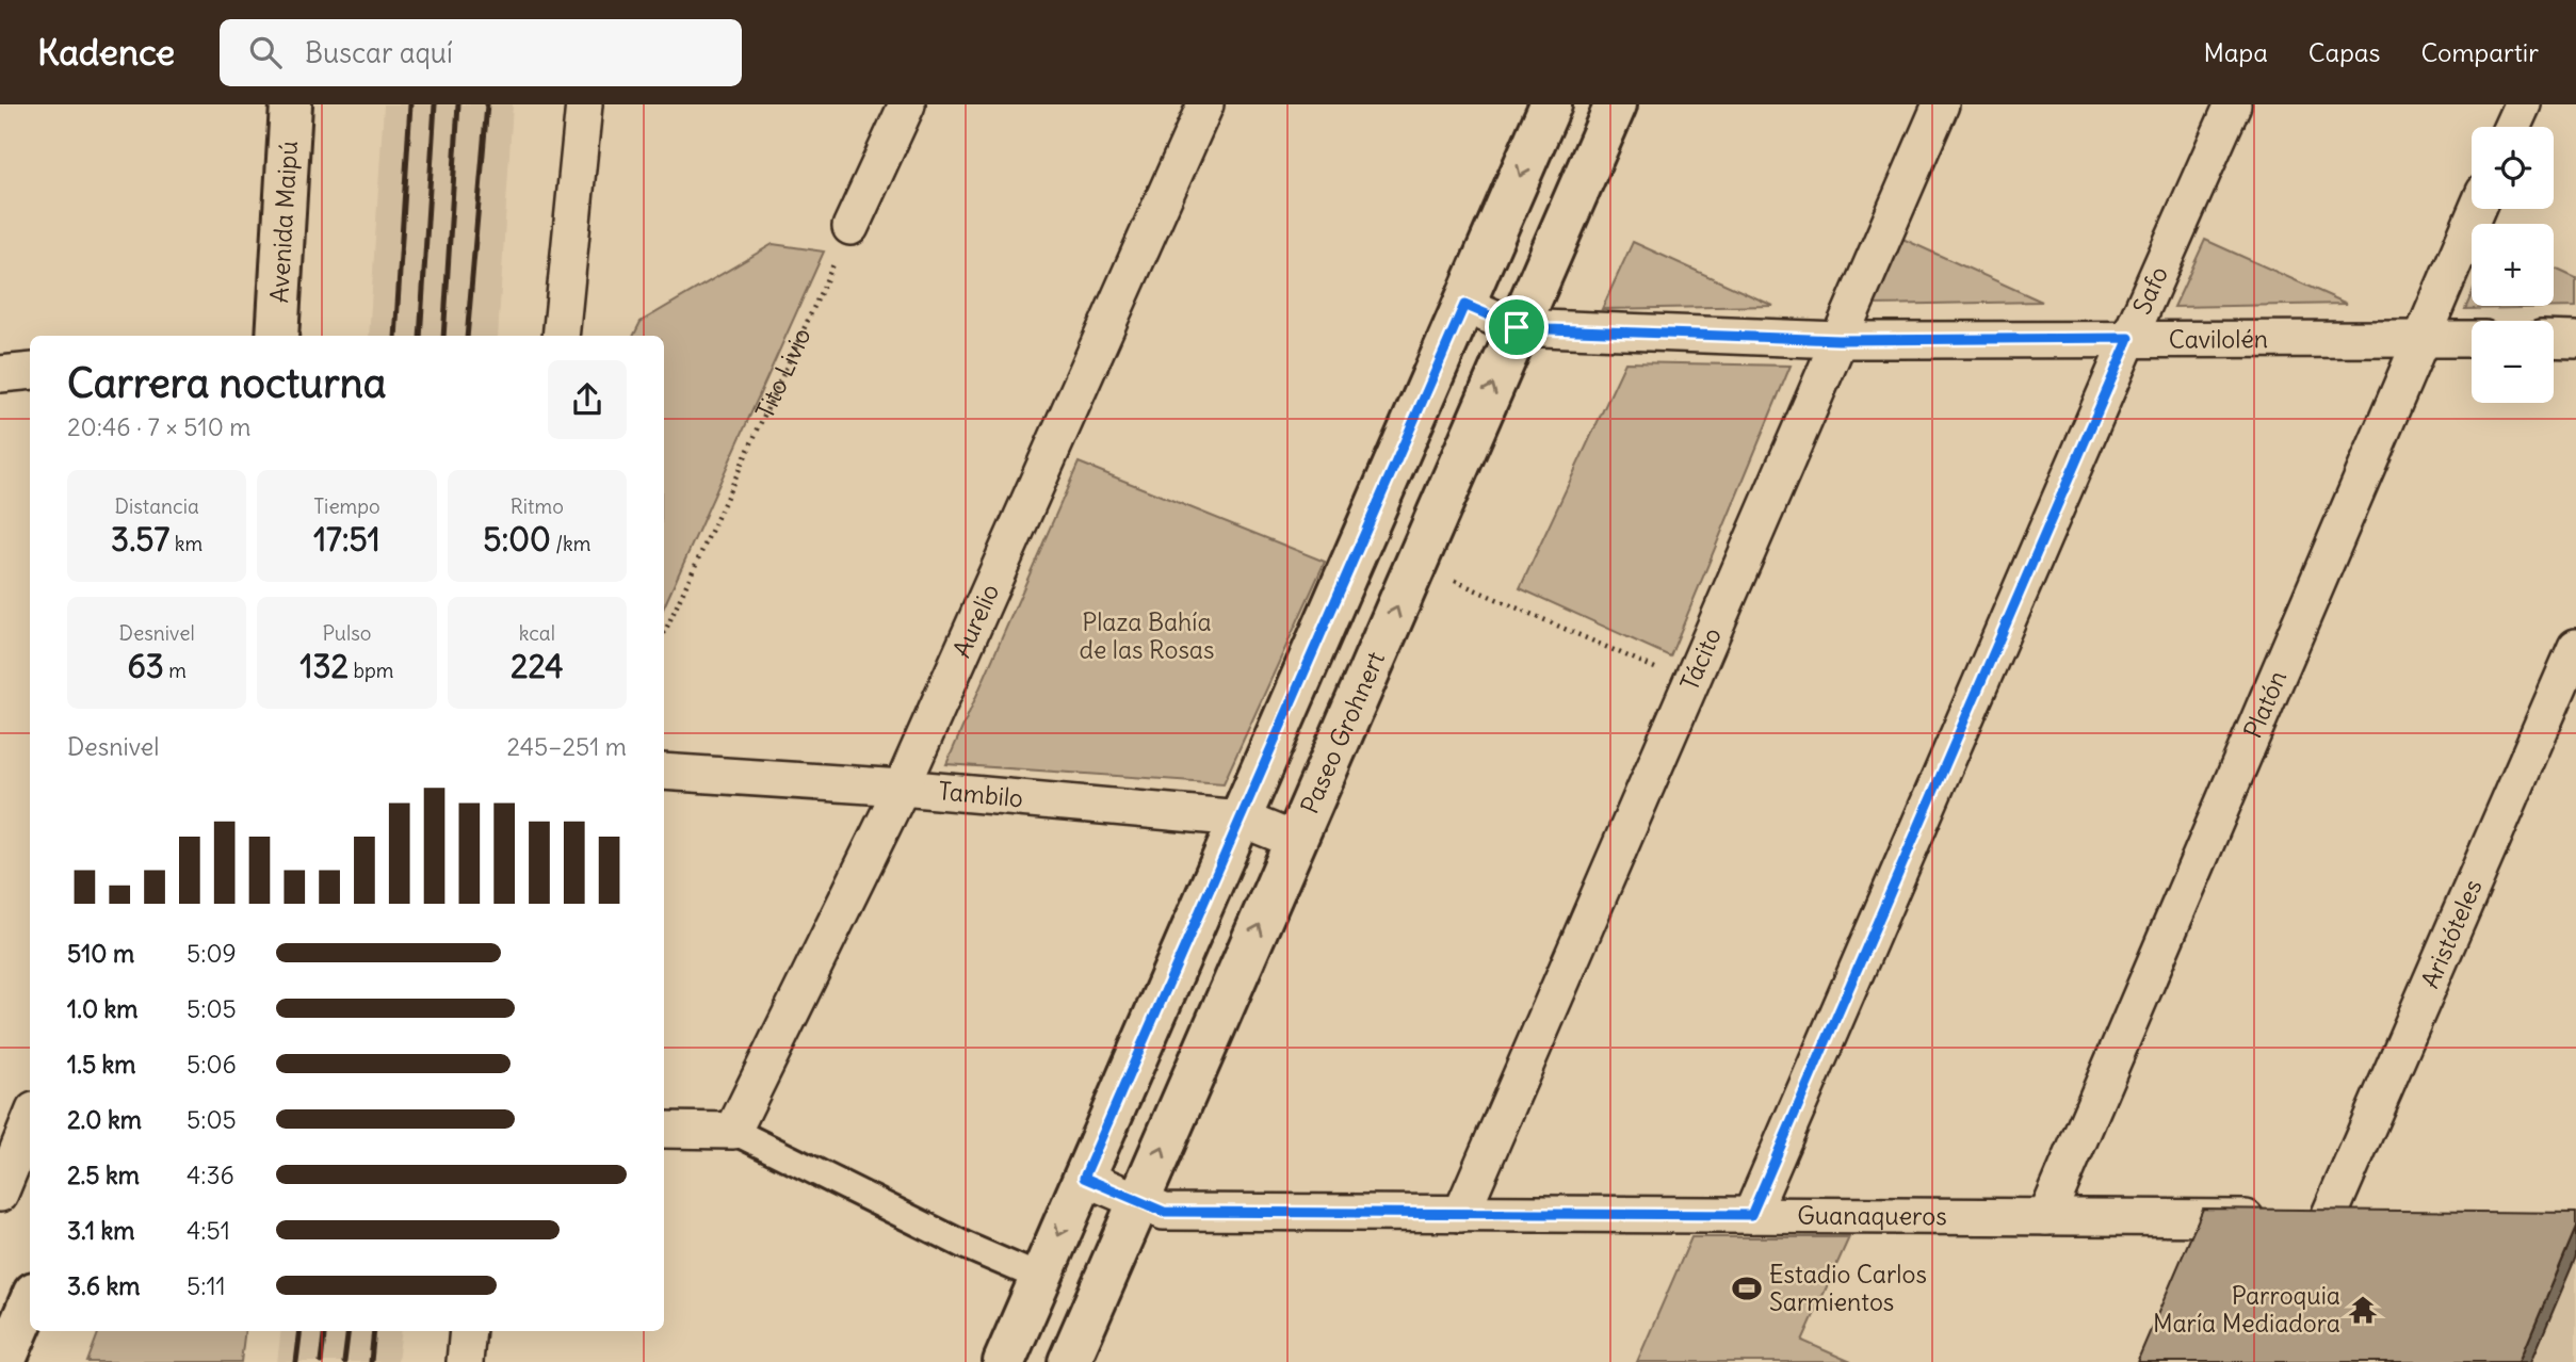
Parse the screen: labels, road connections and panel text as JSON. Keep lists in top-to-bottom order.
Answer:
{
  "streets": {
    "street": [
      "Avenida Maipú",
      "Safo",
      "Cavilolén",
      "Aurelio",
      "Tácito",
      "Platón",
      "Paseo Grohnert",
      "Tambilo",
      "Aristóteles",
      "Guanaqueros"
    ],
    "path": ["Tito Livio"]
  },
  "crossings": [
    ["Safo", "Cavilolén"],
    ["Safo", "Guanaqueros"],
    ["Cavilolén", "Tácito"],
    ["Cavilolén", "Platón"],
    ["Cavilolén", "Paseo Grohnert"],
    ["Aurelio", "Tambilo"],
    ["Tácito", "Guanaqueros"],
    ["Platón", "Guanaqueros"],
    ["Paseo Grohnert", "Tambilo"],
    ["Paseo Grohnert", "Guanaqueros"],
    ["Aristóteles", "Guanaqueros"]
  ],
  "parks": ["Plaza Bahía de las Rosas"],
  "places": {
    "sports": ["Estadio Carlos Sarmientos"],
    "temple": ["Parroquia María Mediadora"]
  },
  "page": {
    "header": "Kadence",
    "search": "Buscar aquí",
    "nav": ["Mapa", "Capas", "Compartir"],
    "map_buttons": ["+", "−"],
    "heading": ["Carrera nocturna", "20:46 · 7 × 510 m"],
    "stats": [
      ["Distancia", "3.57 km"],
      ["Tiempo", "17:51"],
      ["Ritmo", "5:00 /km"],
      ["Desnivel", "63 m"],
      ["Pulso", "132 bpm"],
      ["kcal", "224"]
    ],
    "chart": ["Desnivel", "245–251 m"],
    "list": [
      {
        "name": "510 m",
        "note": "5:09"
      },
      {
        "name": "1.0 km",
        "note": "5:05"
      },
      {
        "name": "1.5 km",
        "note": "5:06"
      },
      {
        "name": "2.0 km",
        "note": "5:05"
      },
      {
        "name": "2.5 km",
        "note": "4:36"
      },
      {
        "name": "3.1 km",
        "note": "4:51"
      },
      {
        "name": "3.6 km",
        "note": "5:11"
      }
    ]
  }
}
